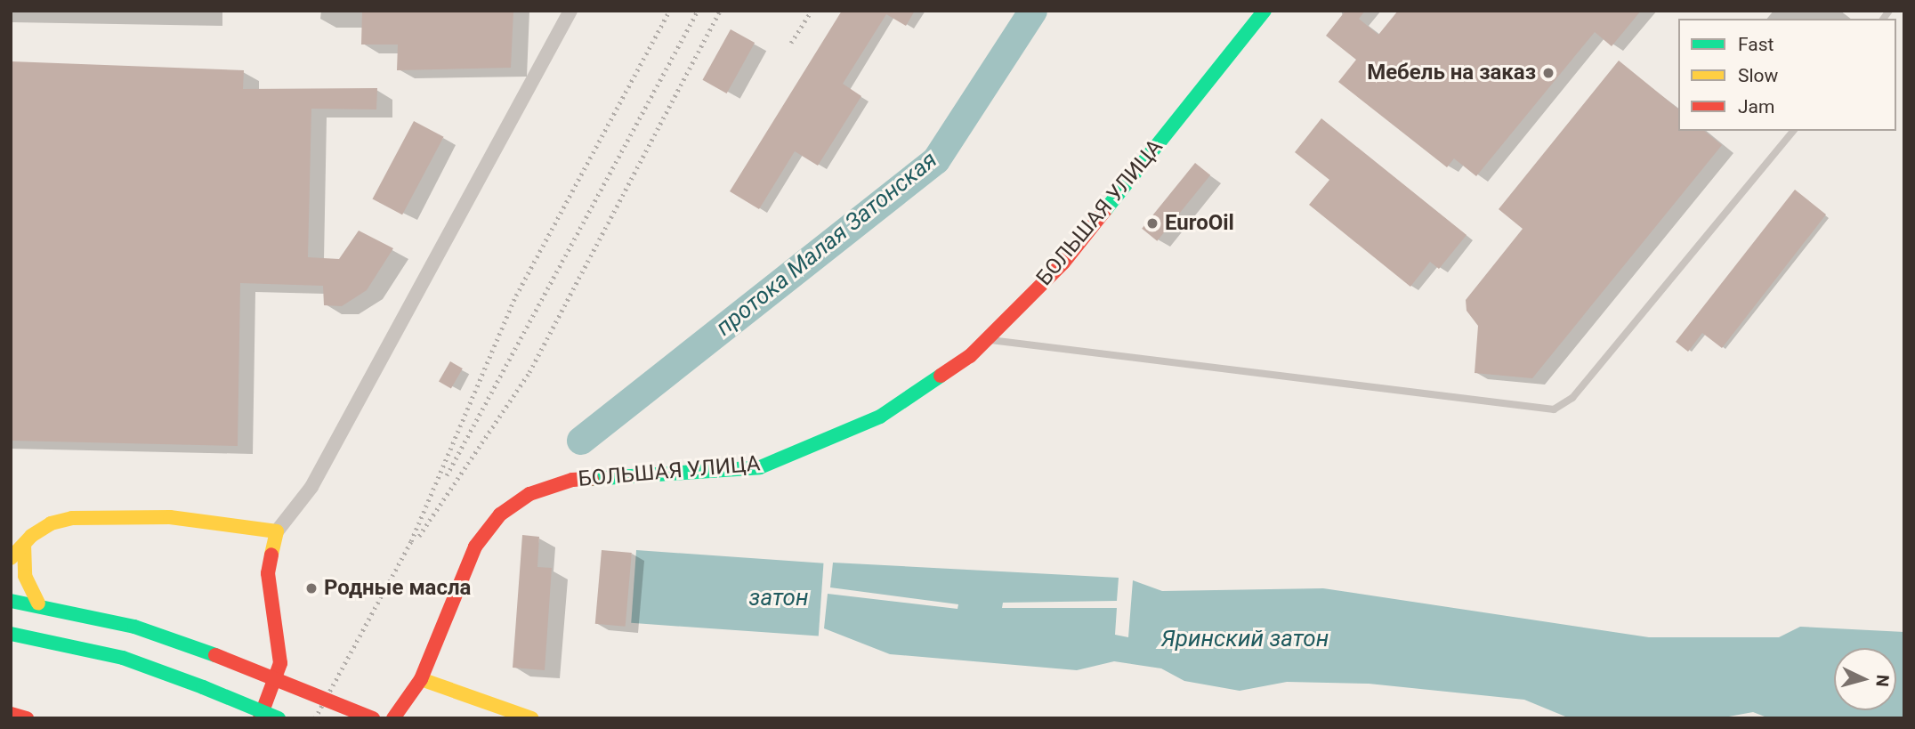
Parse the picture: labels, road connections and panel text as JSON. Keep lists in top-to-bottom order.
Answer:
{
  "streets": {
    "main road": ["БОЛЬШАЯ УЛИЦА"]
  },
  "water": ["протока Малая Затонская", "затон", "Яринский затон"],
  "places": ["Мебель на заказ", "EuroOil", "Родные масла"],
  "legend": ["Fast", "Slow", "Jam"],
  "north": "right"
}
